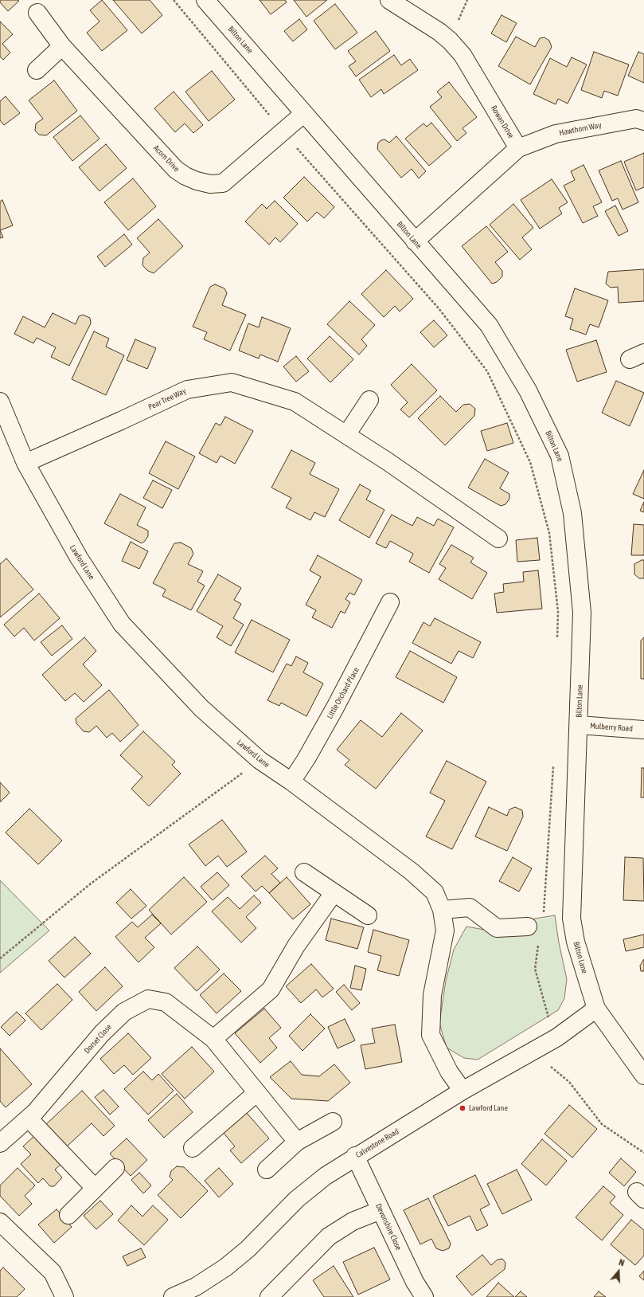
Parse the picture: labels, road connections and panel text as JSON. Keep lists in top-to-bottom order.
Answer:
{
  "streets": {
    "street": [
      "Bilton Lane",
      "Rowan Drive",
      "Hawthorn Way",
      "Acorn Drive",
      "Pear Tree Way",
      "Lawford Lane",
      "Little Orchard Place",
      "Mulberry Road",
      "Dorset Close",
      "Calvestone Road",
      "Devonshire Close"
    ]
  },
  "crossings": [
    ["Bilton Lane", "Acorn Drive"],
    ["Bilton Lane", "Mulberry Road"],
    ["Bilton Lane", "Calvestone Road"],
    ["Rowan Drive", "Hawthorn Way"],
    ["Pear Tree Way", "Lawford Lane"],
    ["Lawford Lane", "Little Orchard Place"],
    ["Lawford Lane", "Calvestone Road"],
    ["Calvestone Road", "Devonshire Close"]
  ],
  "places": ["Lawford Lane"],
  "north": "top"
}
